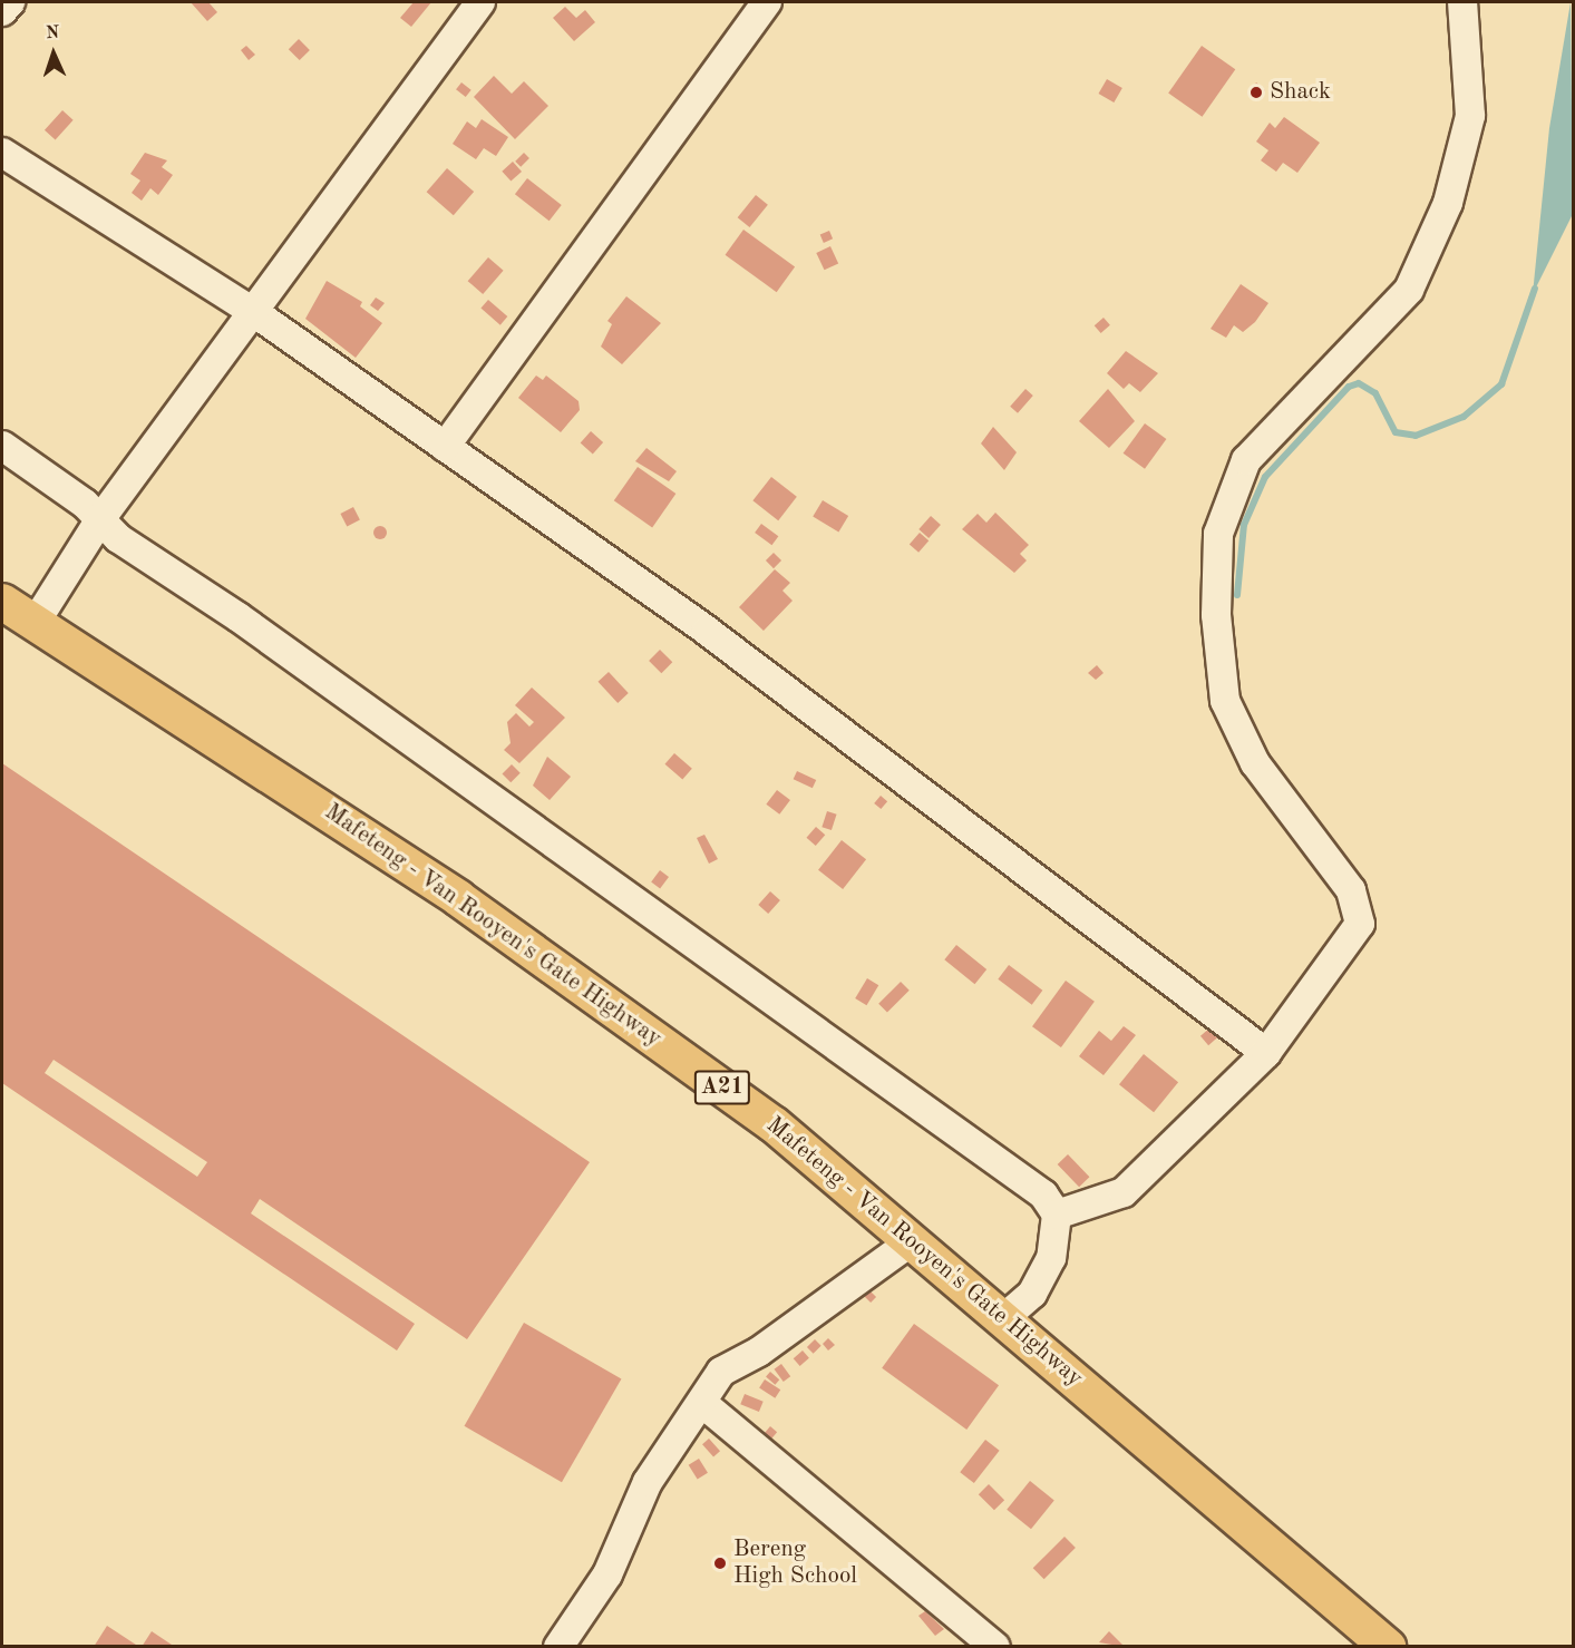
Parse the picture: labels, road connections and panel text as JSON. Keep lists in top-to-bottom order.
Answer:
{
  "streets": {
    "main road": ["Mafeteng - Van Rooyen's Gate Highway", "A21"]
  },
  "places": ["Shack", "Bereng High School"],
  "north": "top"
}
